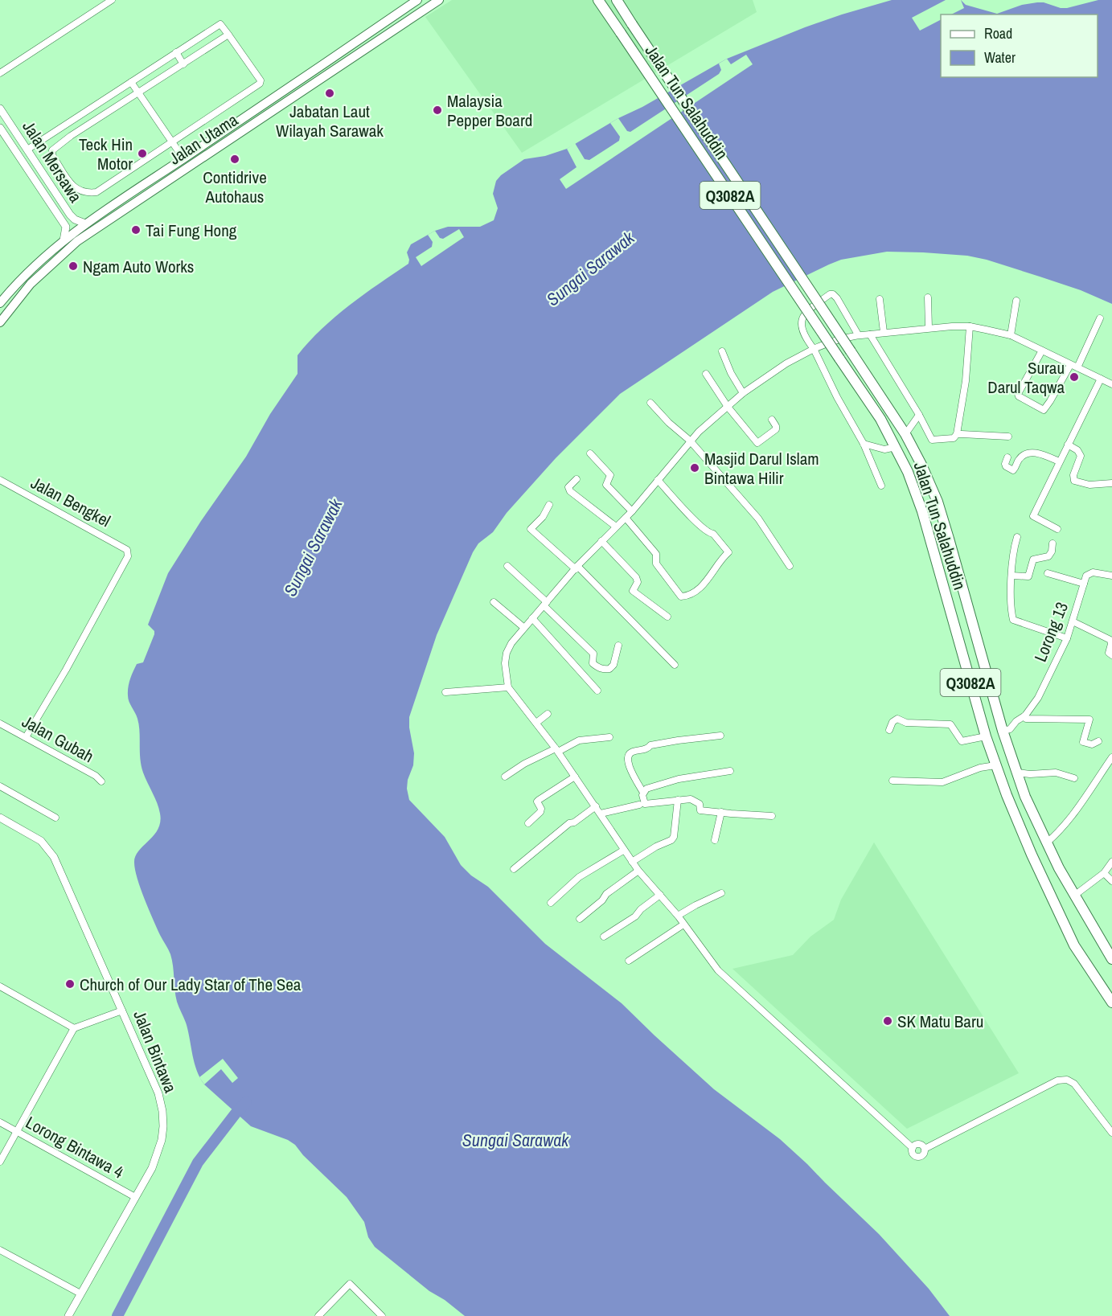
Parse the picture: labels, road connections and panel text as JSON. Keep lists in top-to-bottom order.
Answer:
{
  "streets": {
    "highway": ["Jalan Tun Salahuddin", "Q3082A"],
    "main road": ["Jalan Utama"],
    "street": [
      "Jalan Mersawa",
      "Jalan Bengkel",
      "Lorong 13",
      "Jalan Gubah",
      "Jalan Bintawa",
      "Lorong Bintawa 4"
    ]
  },
  "crossings": [
    ["Jalan Utama", "Jalan Mersawa"],
    ["Jalan Bengkel", "Jalan Gubah"],
    ["Jalan Bintawa", "Lorong Bintawa 4"]
  ],
  "water": ["Sungai Sarawak"],
  "places": [
    "Jabatan Laut Wilayah Sarawak",
    "Malaysia Pepper Board",
    "Teck Hin Motor",
    "Contidrive Autohaus",
    "Tai Fung Hong",
    "Ngam Auto Works",
    "Surau Darul Taqwa",
    "Masjid Darul Islam Bintawa Hilir",
    "Church of Our Lady Star of The Sea",
    "SK Matu Baru"
  ],
  "legend": ["Road", "Water"]
}
